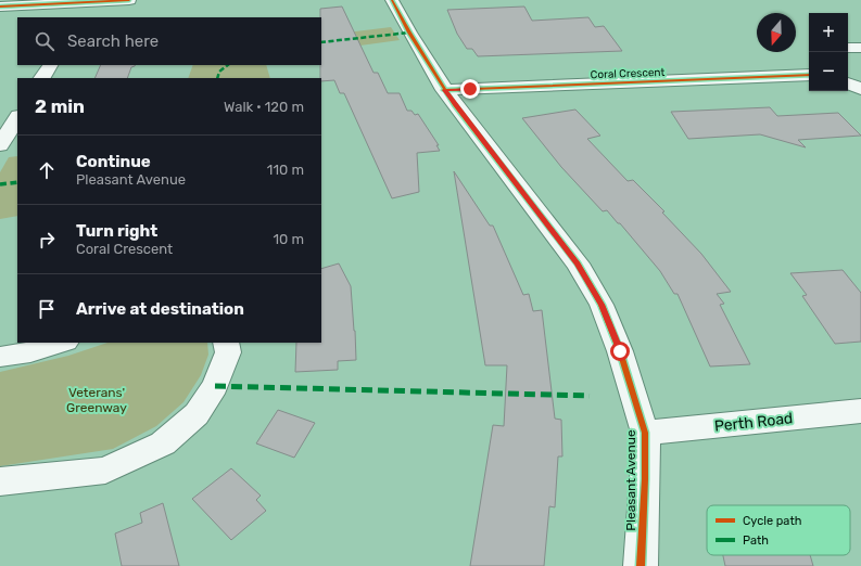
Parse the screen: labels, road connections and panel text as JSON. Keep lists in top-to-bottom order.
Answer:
{
  "streets": {
    "street": ["Coral Crescent", "Perth Road", "Pleasant Avenue"]
  },
  "crossings": [
    ["Coral Crescent", "Pleasant Avenue"],
    ["Perth Road", "Pleasant Avenue"]
  ],
  "parks": ["Veterans' Greenway"],
  "legend": ["Cycle path", "Path"],
  "north": "bottom",
  "page": {
    "map_buttons": ["+", "−"],
    "search": "Search here",
    "heading": ["2 min", "Walk · 120 m"],
    "list": [
      ["Continue", "Pleasant Avenue", "110 m"],
      ["Turn right", "Coral Crescent", "10 m"],
      "Arrive at destination"
    ]
  }
}
